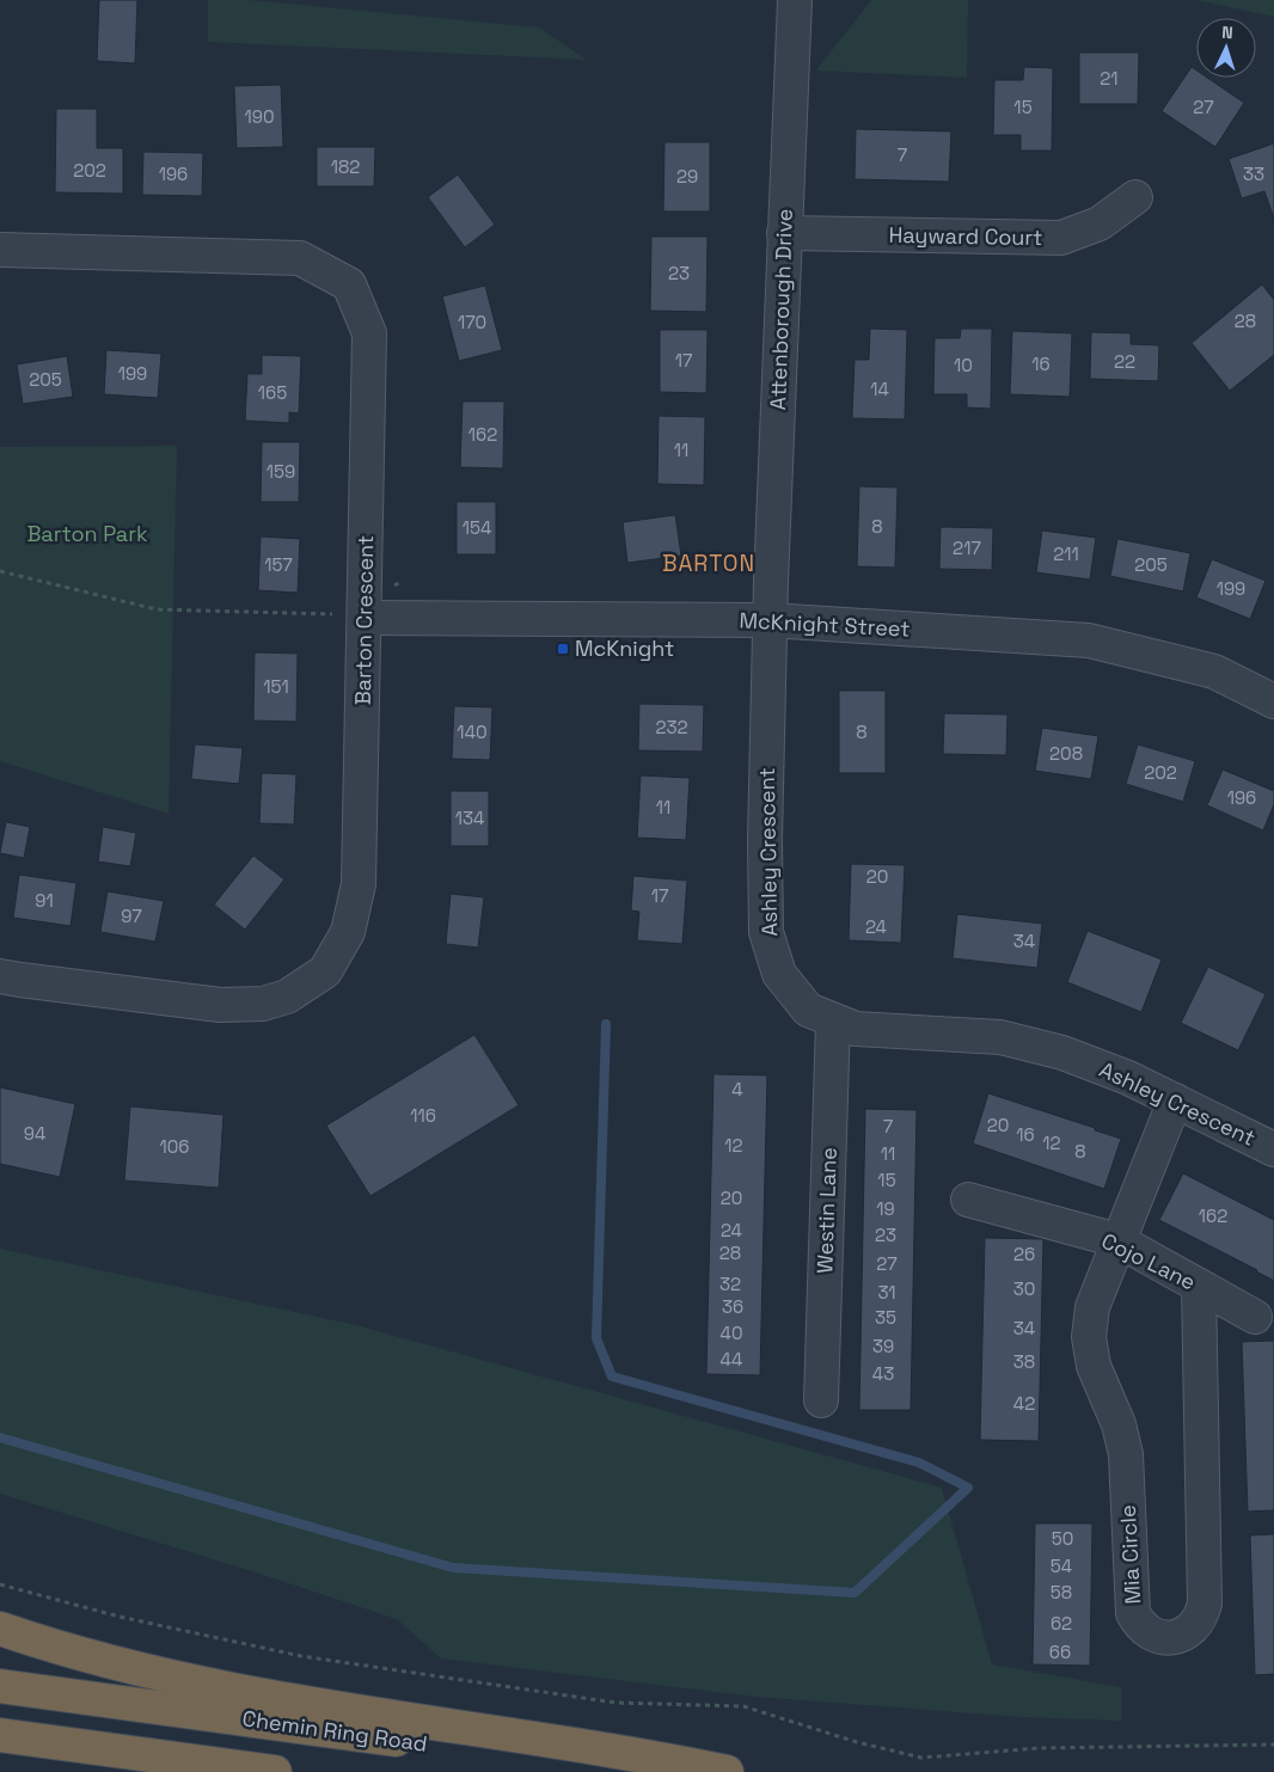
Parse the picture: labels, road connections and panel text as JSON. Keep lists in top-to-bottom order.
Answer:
{
  "streets": {
    "highway": ["Chemin Ring Road"],
    "street": [
      "Hayward Court",
      "Attenborough Drive",
      "Barton Crescent",
      "McKnight Street",
      "Ashley Crescent",
      "Westin Lane",
      "Cojo Lane",
      "Mia Circle"
    ]
  },
  "crossings": [
    ["Hayward Court", "Attenborough Drive"],
    ["Attenborough Drive", "McKnight Street"],
    ["Attenborough Drive", "Ashley Crescent"],
    ["Barton Crescent", "McKnight Street"],
    ["McKnight Street", "Ashley Crescent"],
    ["Ashley Crescent", "Westin Lane"],
    ["Ashley Crescent", "Mia Circle"],
    ["Cojo Lane", "Mia Circle"]
  ],
  "districts": ["BARTON"],
  "parks": ["Barton Park"],
  "places": {
    "transit": ["McKnight"]
  },
  "house_numbers": [
    "21",
    "15",
    "27",
    "190",
    "7",
    "182",
    "202",
    "196",
    "33",
    "29",
    "23",
    "28",
    "170",
    "17",
    "22",
    "16",
    "10",
    "199",
    "205",
    "14",
    "165",
    "162",
    "11",
    "159",
    "8",
    "154",
    "217",
    "211",
    "157",
    "205",
    "199",
    "151",
    "232",
    "140",
    "8",
    "208",
    "202",
    "196",
    "11",
    "134",
    "20",
    "17",
    "91",
    "97",
    "24",
    "34",
    "4",
    "116",
    "20",
    "7",
    "94",
    "16",
    "12",
    "12",
    "106",
    "8",
    "11",
    "15",
    "20",
    "19",
    "162",
    "24",
    "23",
    "28",
    "26",
    "27",
    "32",
    "30",
    "31",
    "36",
    "35",
    "34",
    "40",
    "39",
    "44",
    "38",
    "43",
    "42",
    "50",
    "54",
    "58",
    "62",
    "66"
  ],
  "north": "top"
}
